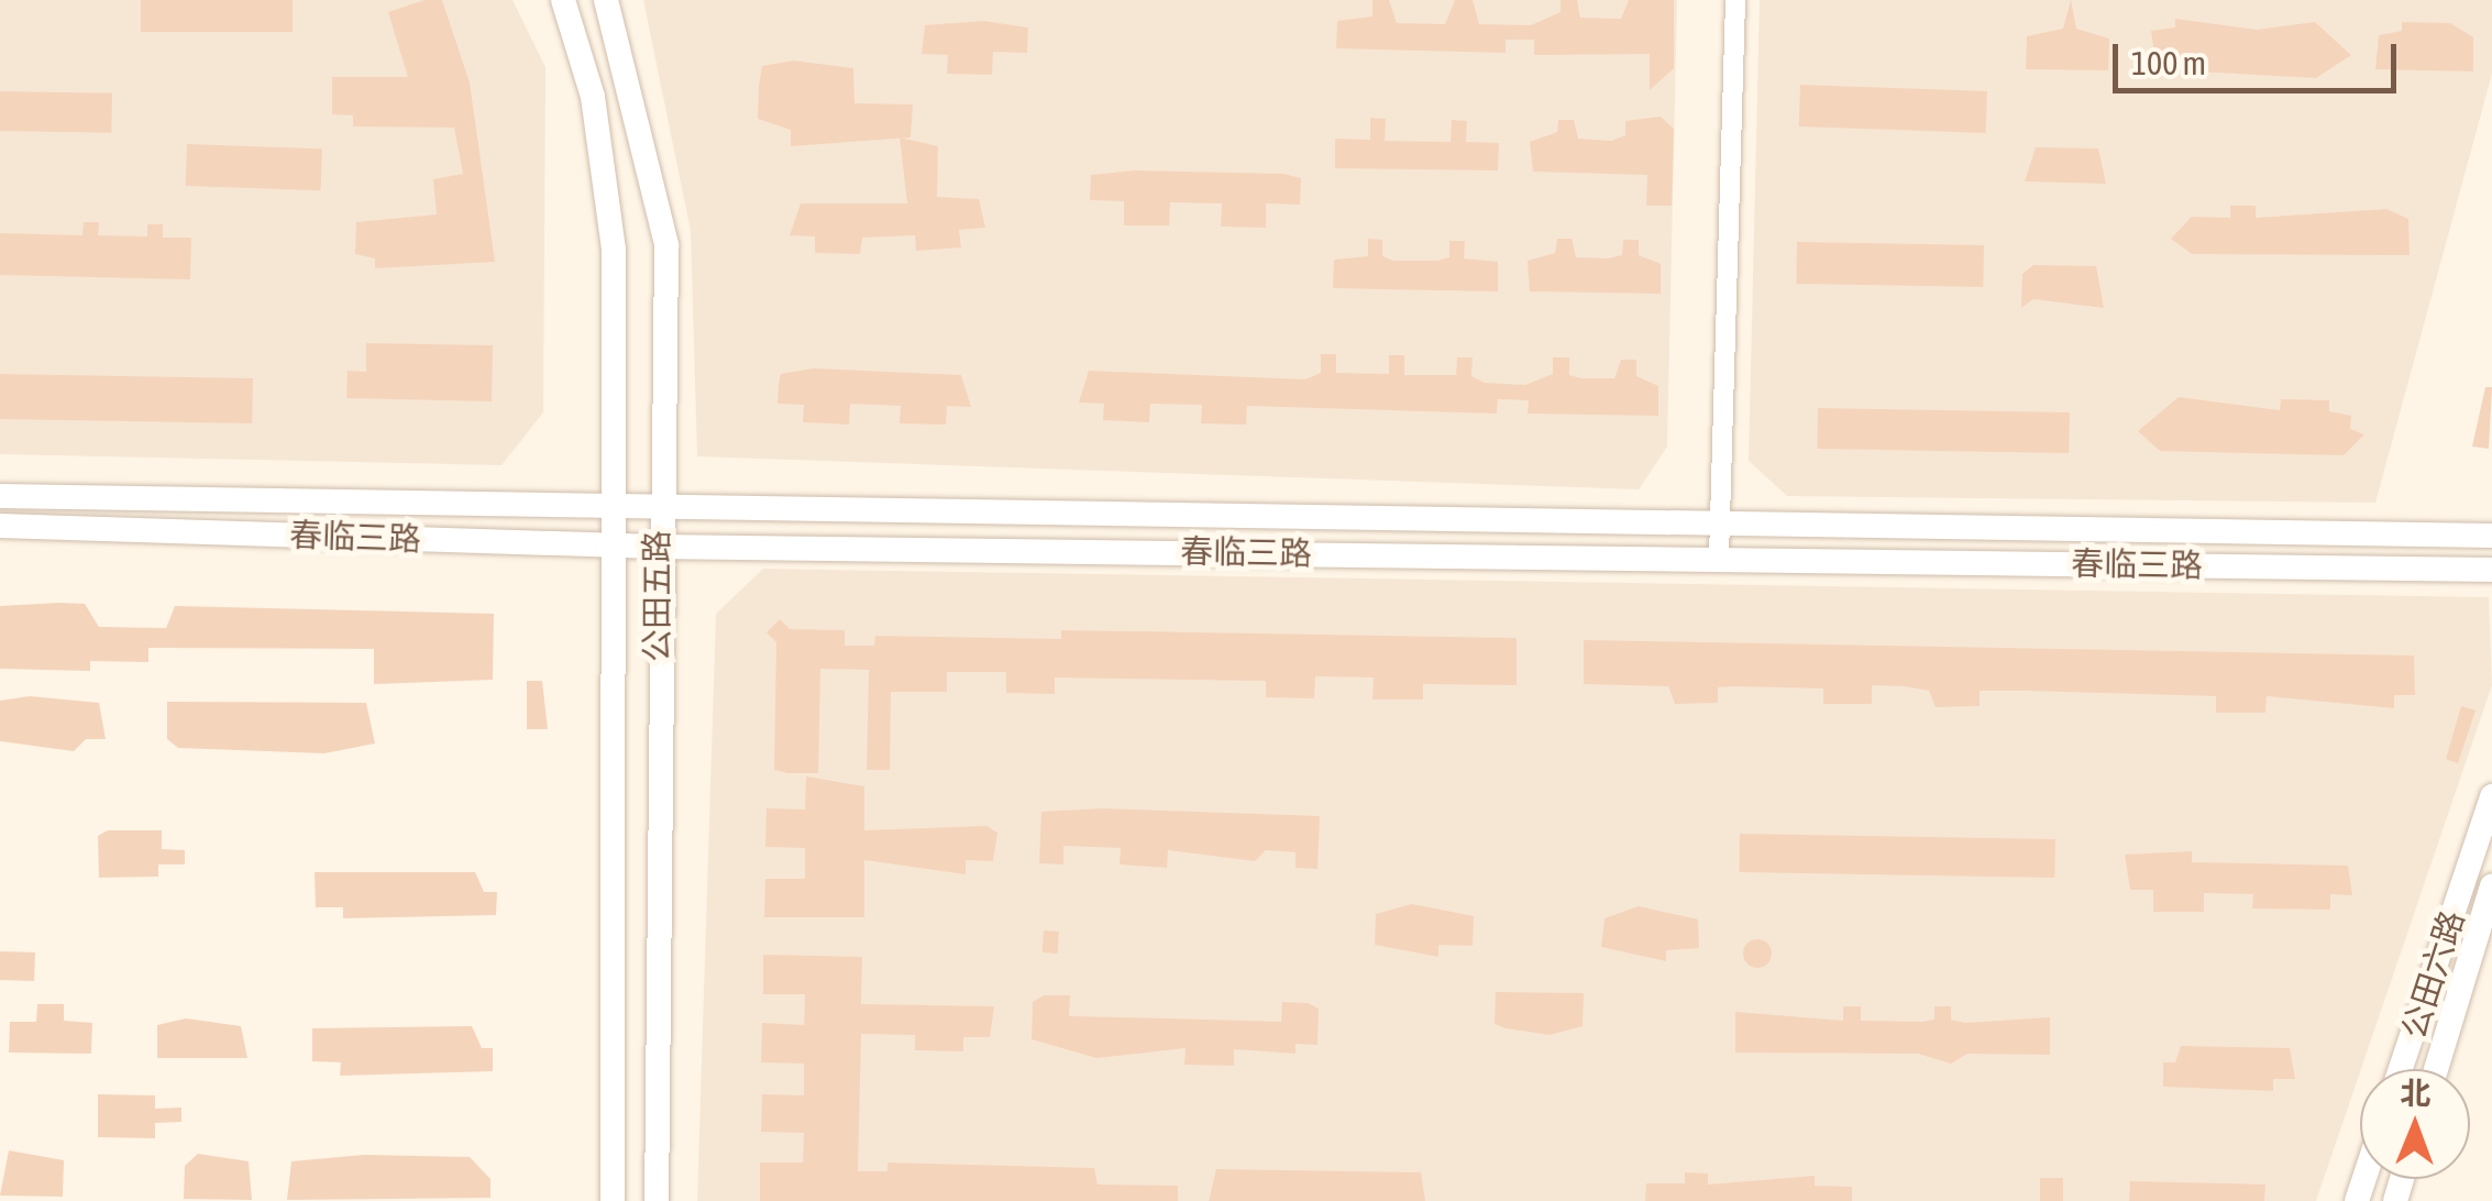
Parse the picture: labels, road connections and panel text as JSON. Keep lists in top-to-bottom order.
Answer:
{
  "streets": {
    "street": ["春临三路", "公田五路", "公田六路"]
  },
  "crossings": [
    ["春临三路", "公田五路"]
  ],
  "scale_bar": "100 m",
  "north": "top"
}
